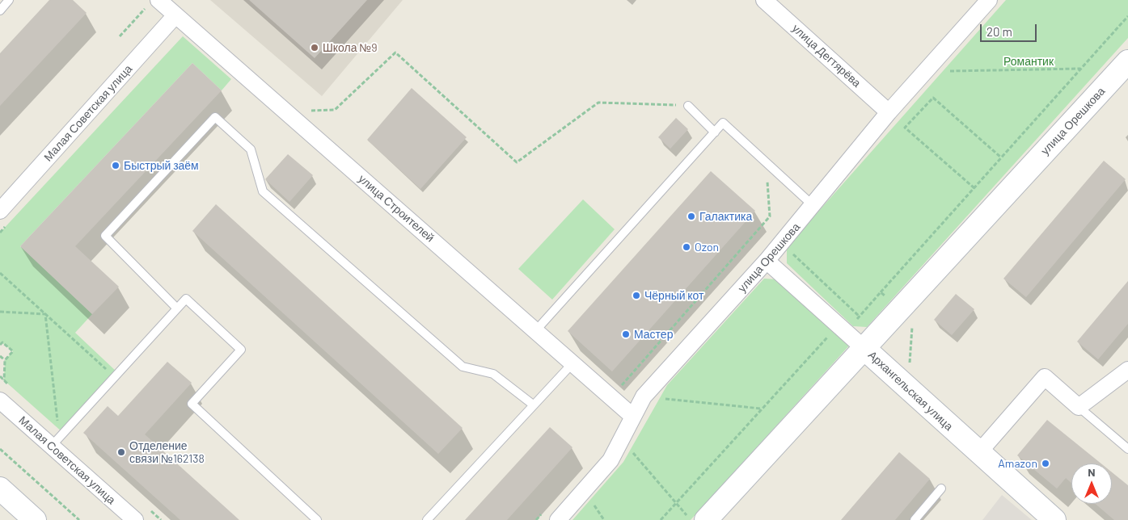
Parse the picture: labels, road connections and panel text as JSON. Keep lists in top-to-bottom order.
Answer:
{
  "streets": {
    "street": [
      "улица Дегтярёва",
      "Малая Советская улица",
      "улица Орешкова",
      "улица Строителей",
      "Архангельская улица"
    ]
  },
  "crossings": [
    ["улица Дегтярёва", "улица Орешкова"],
    ["Малая Советская улица", "улица Строителей"],
    ["улица Орешкова", "улица Строителей"],
    ["улица Орешкова", "Архангельская улица"]
  ],
  "parks": ["Романтик"],
  "places": [
    "Школа №9",
    "Быстрый заём",
    "Галактика",
    "Ozon",
    "Чёрный кот",
    "Мастер",
    "Отделение связи №162138",
    "Amazon"
  ],
  "scale_bar": "20 m",
  "north": "top"
}
